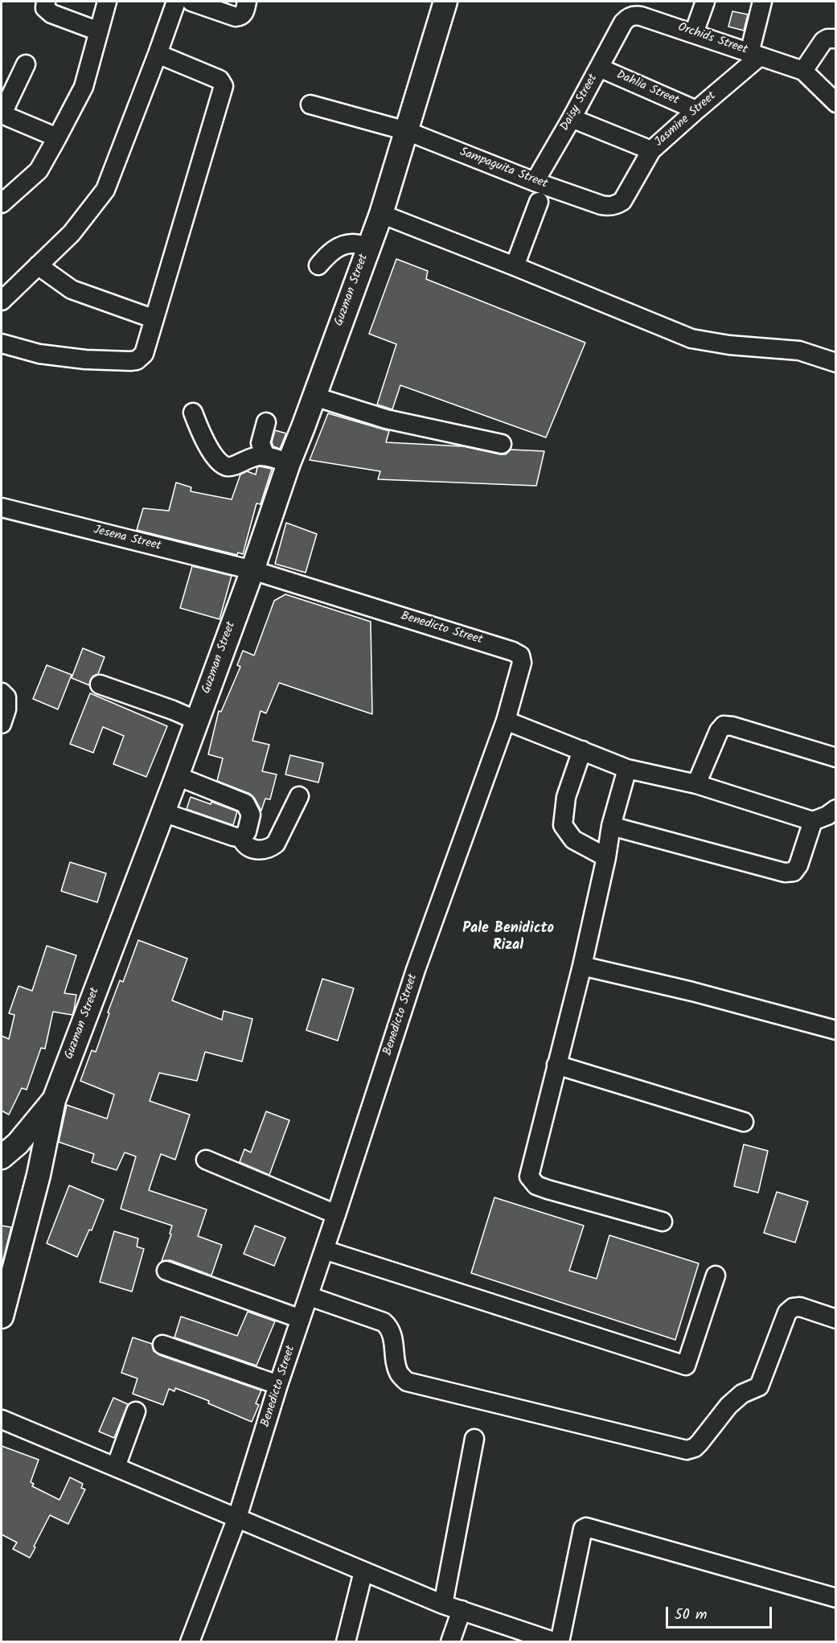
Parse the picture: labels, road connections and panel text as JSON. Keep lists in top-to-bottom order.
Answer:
{
  "streets": {
    "main road": ["Guzman Street"],
    "street": [
      "Orchids Street",
      "Dahlia Street",
      "Daisy Street",
      "Jasmine Street",
      "Sampaguita Street",
      "Jesena Street",
      "Benedicto Street"
    ]
  },
  "crossings": [
    ["Orchids Street", "Daisy Street"],
    ["Orchids Street", "Jasmine Street"],
    ["Dahlia Street", "Daisy Street"],
    ["Dahlia Street", "Jasmine Street"],
    ["Daisy Street", "Sampaguita Street"],
    ["Jasmine Street", "Sampaguita Street"],
    ["Sampaguita Street", "Guzman Street"],
    ["Guzman Street", "Jesena Street"],
    ["Guzman Street", "Benedicto Street"],
    ["Jesena Street", "Benedicto Street"]
  ],
  "districts": ["Pale Benidicto Rizal"],
  "scale_bar": "50 m"
}
